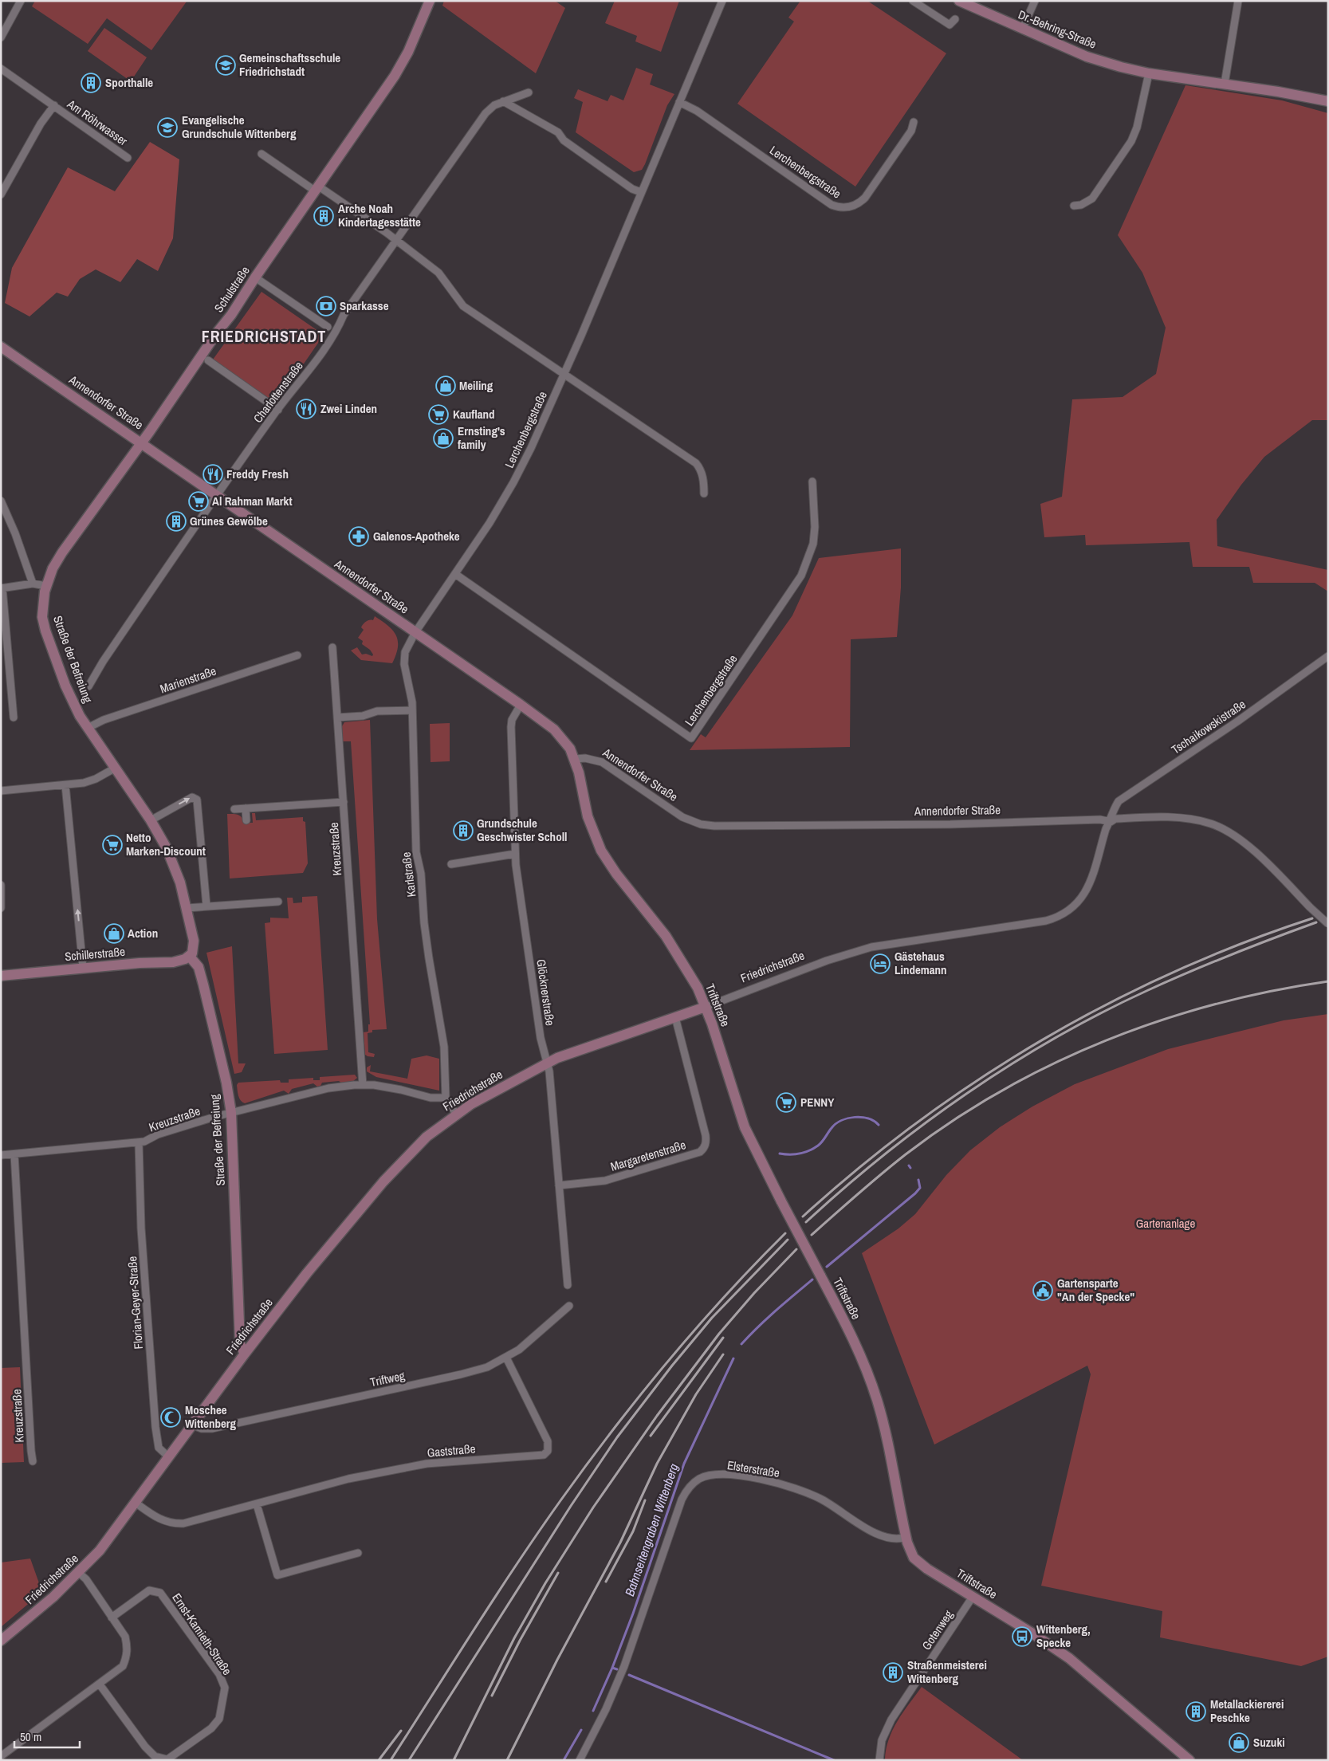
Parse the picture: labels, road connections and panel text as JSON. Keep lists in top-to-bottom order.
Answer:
{
  "streets": {
    "street": [
      "Dr.-Behring-Straße",
      "Am Röhrwasser",
      "Lerchenbergstraße",
      "Schulstraße",
      "Charlottenstraße",
      "Annendorfer Straße",
      "Straße der Befreiung",
      "Marienstraße",
      "Tschaikowskistraße",
      "Kreuzstraße",
      "Karlstraße",
      "Schillerstraße",
      "Friedrichstraße",
      "Glöcknerstraße",
      "Triftstraße",
      "Margaretenstraße",
      "Florian-Geyer-Straße",
      "Triftweg",
      "Gaststraße",
      "Elsterstraße",
      "Gotenweg",
      "Ernst-Kamieth-Straße"
    ]
  },
  "crossings": [
    ["Lerchenbergstraße", "Annendorfer Straße"],
    ["Lerchenbergstraße", "Karlstraße"],
    ["Schulstraße", "Annendorfer Straße"],
    ["Schulstraße", "Straße der Befreiung"],
    ["Charlottenstraße", "Annendorfer Straße"],
    ["Annendorfer Straße", "Tschaikowskistraße"],
    ["Annendorfer Straße", "Karlstraße"],
    ["Annendorfer Straße", "Friedrichstraße"],
    ["Annendorfer Straße", "Glöcknerstraße"],
    ["Annendorfer Straße", "Triftstraße"],
    ["Straße der Befreiung", "Marienstraße"],
    ["Straße der Befreiung", "Kreuzstraße"],
    ["Straße der Befreiung", "Schillerstraße"],
    ["Straße der Befreiung", "Friedrichstraße"],
    ["Tschaikowskistraße", "Friedrichstraße"],
    ["Kreuzstraße", "Karlstraße"],
    ["Kreuzstraße", "Florian-Geyer-Straße"],
    ["Karlstraße", "Friedrichstraße"],
    ["Friedrichstraße", "Glöcknerstraße"],
    ["Friedrichstraße", "Triftstraße"],
    ["Friedrichstraße", "Margaretenstraße"],
    ["Friedrichstraße", "Florian-Geyer-Straße"],
    ["Friedrichstraße", "Triftweg"],
    ["Friedrichstraße", "Gaststraße"],
    ["Glöcknerstraße", "Margaretenstraße"],
    ["Triftstraße", "Elsterstraße"],
    ["Triftstraße", "Gotenweg"],
    ["Triftweg", "Gaststraße"]
  ],
  "districts": ["FRIEDRICHSTADT"],
  "water": ["Bahnseitengraben Wittenberg"],
  "parks": ["Gartenanlage"],
  "places": {
    "school or university": ["Gemeinschaftsschule Friedrichstadt", "Evangelische Grundschule Wittenberg"],
    "building": [
      "Sporthalle",
      "Arche Noah Kindertagesstätte",
      "Grünes Gewölbe",
      "Grundschule Geschwister Scholl",
      "Straßenmeisterei Wittenberg",
      "Metallackiererei Peschke"
    ],
    "bank": ["Sparkasse"],
    "shop": [
      "Meiling",
      "Ernsting's family",
      "Action",
      "Suzuki"
    ],
    "restaurant": ["Zwei Linden", "Freddy Fresh"],
    "supermarket": [
      "Kaufland",
      "Al Rahman Markt",
      "Netto Marken-Discount",
      "PENNY"
    ],
    "pharmacy": ["Galenos-Apotheke"],
    "hotel": ["Gästehaus Lindemann"],
    "public building": ["Gartensparte \"An der Specke\""],
    "mosque": ["Moschee Wittenberg"],
    "bus stop": ["Wittenberg, Specke"]
  },
  "scale_bar": "50 m"
}
